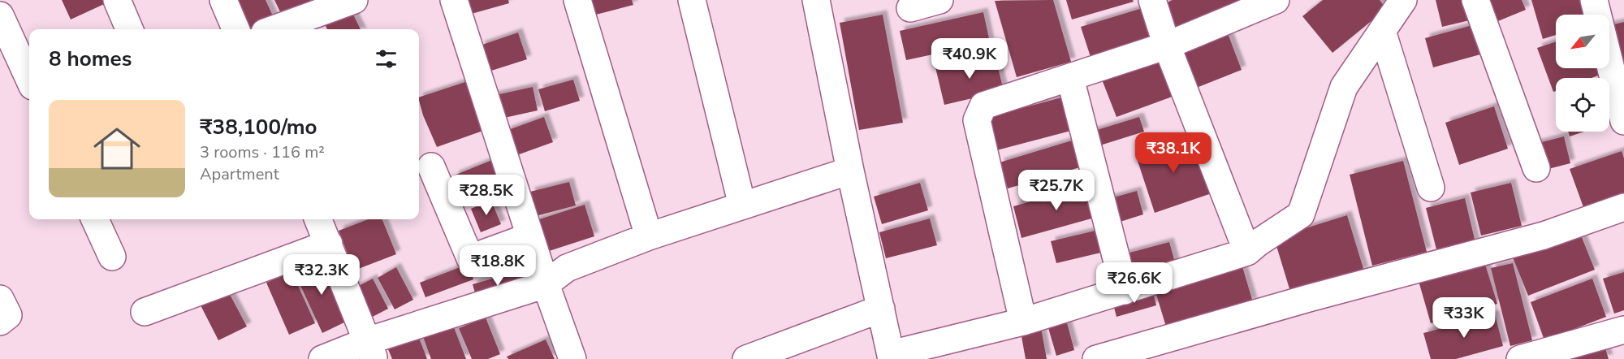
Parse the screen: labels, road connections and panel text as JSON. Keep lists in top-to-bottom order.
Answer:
{
  "north": "bottom left",
  "page": {
    "heading": "8 homes",
    "price": [
      "₹40.9K",
      "₹38.1K",
      "₹25.7K",
      "₹28.5K",
      "₹18.8K",
      "₹32.3K",
      "₹26.6K",
      "₹33K"
    ],
    "list": [
      {
        "name": "₹38,100/mo",
        "note": "3 rooms · 116 m² · Apartment"
      }
    ]
  }
}
